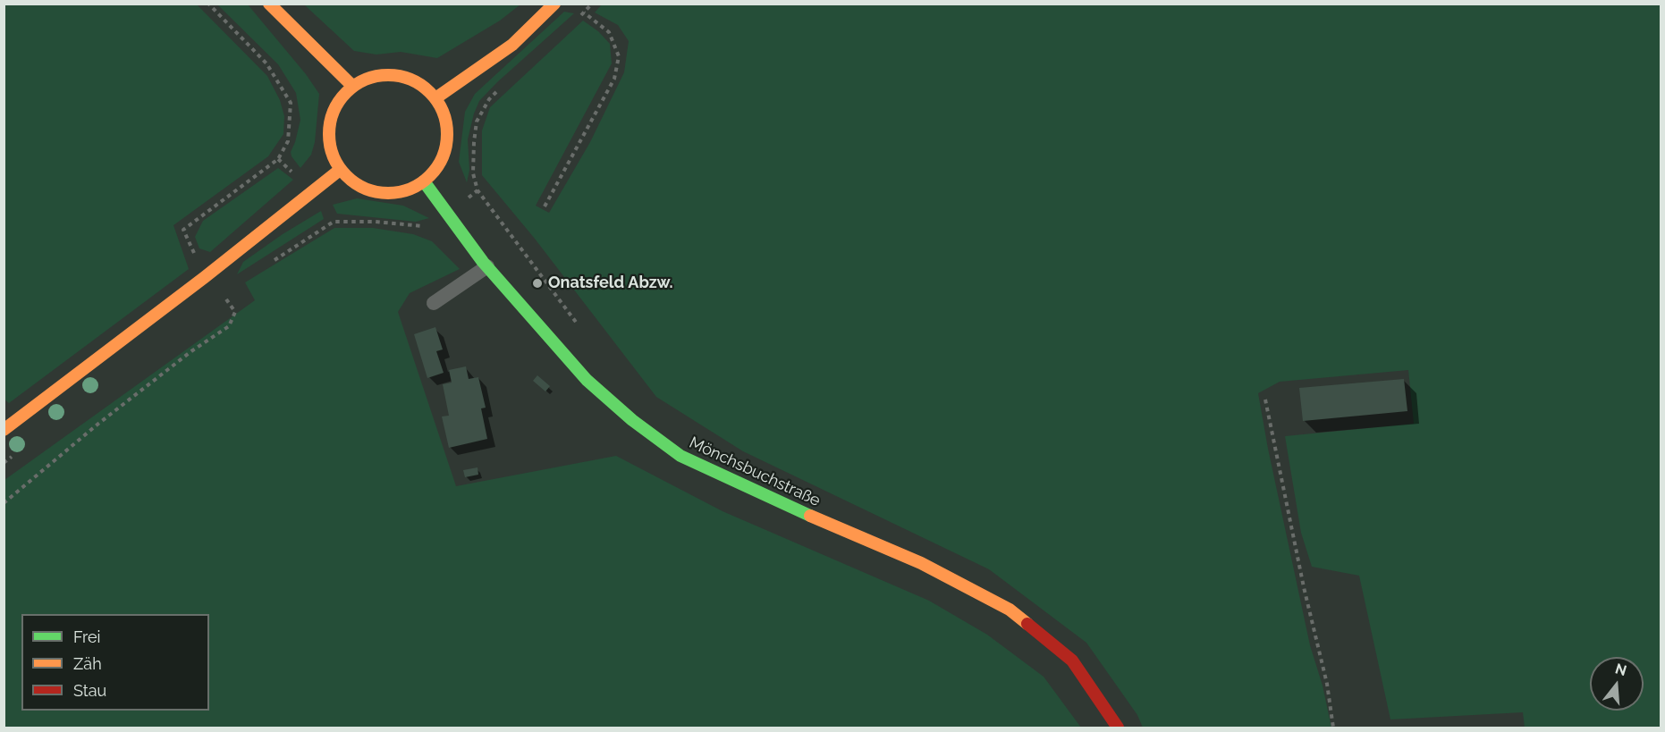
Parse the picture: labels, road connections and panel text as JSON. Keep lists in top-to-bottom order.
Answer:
{
  "streets": {
    "street": ["Mönchsbuchstraße"]
  },
  "places": ["Onatsfeld Abzw."],
  "legend": ["Frei", "Zäh", "Stau"],
  "north": "top"
}
